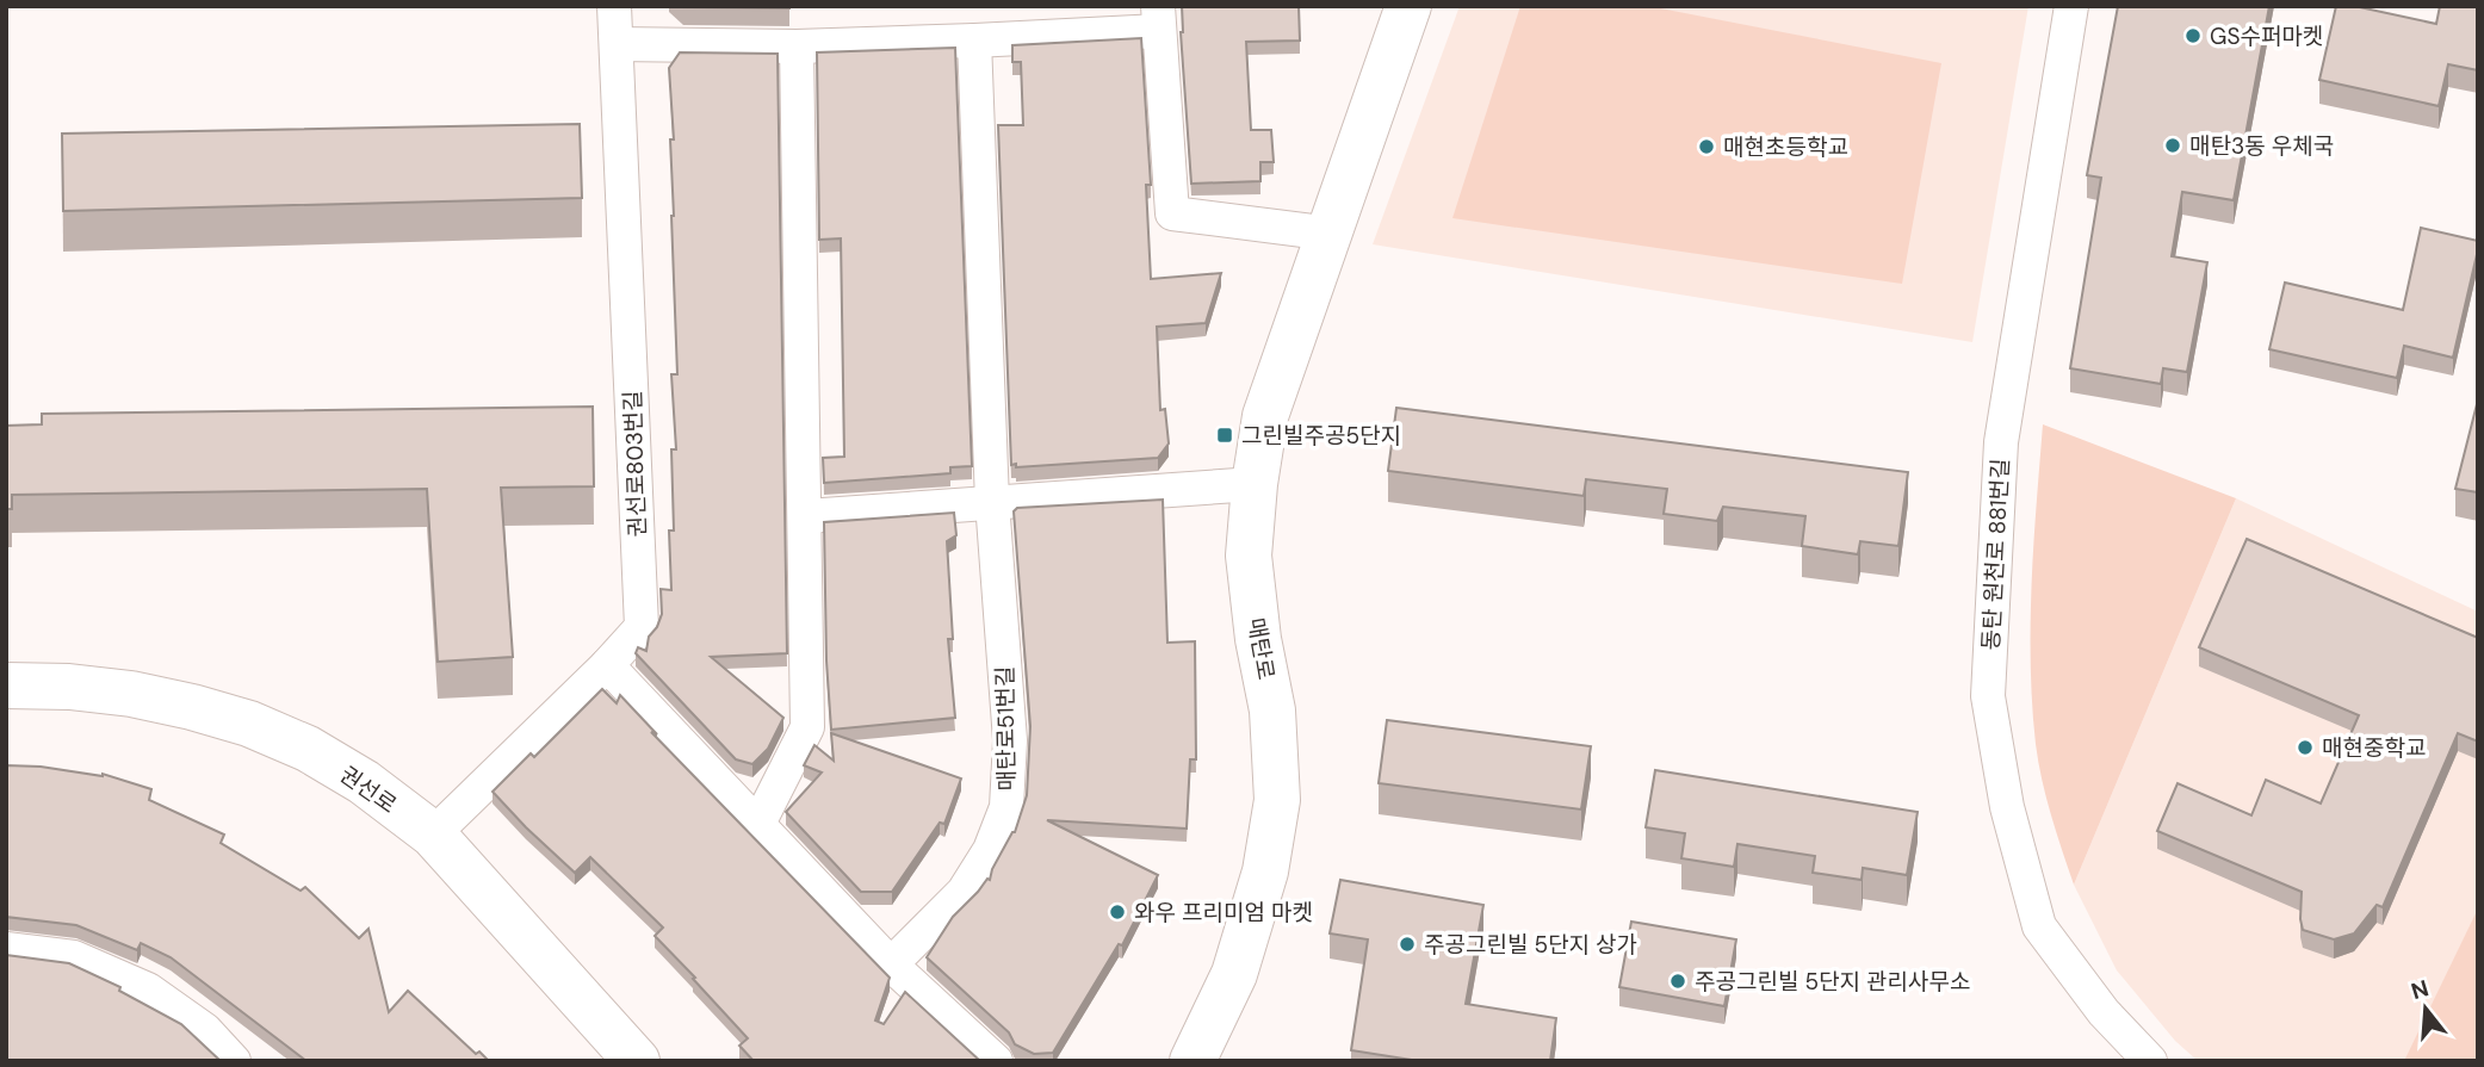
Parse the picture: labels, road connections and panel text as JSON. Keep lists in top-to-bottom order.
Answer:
{
  "streets": {
    "street": [
      "권선로803번길",
      "동탄 원천로 881번길",
      "매탄로",
      "매탄로51번길",
      "권선로"
    ]
  },
  "crossings": [
    ["권선로803번길", "권선로"]
  ],
  "places": {
    "other": [
      "GS수퍼마켓",
      "매탄3동 우체국",
      "매현초등학교",
      "매현중학교",
      "와우 프리미엄 마켓",
      "주공그린빌 5단지 상가",
      "주공그린빌 5단지 관리사무소"
    ],
    "transit": ["그린빌주공5단지"]
  },
  "north": "top"
}
